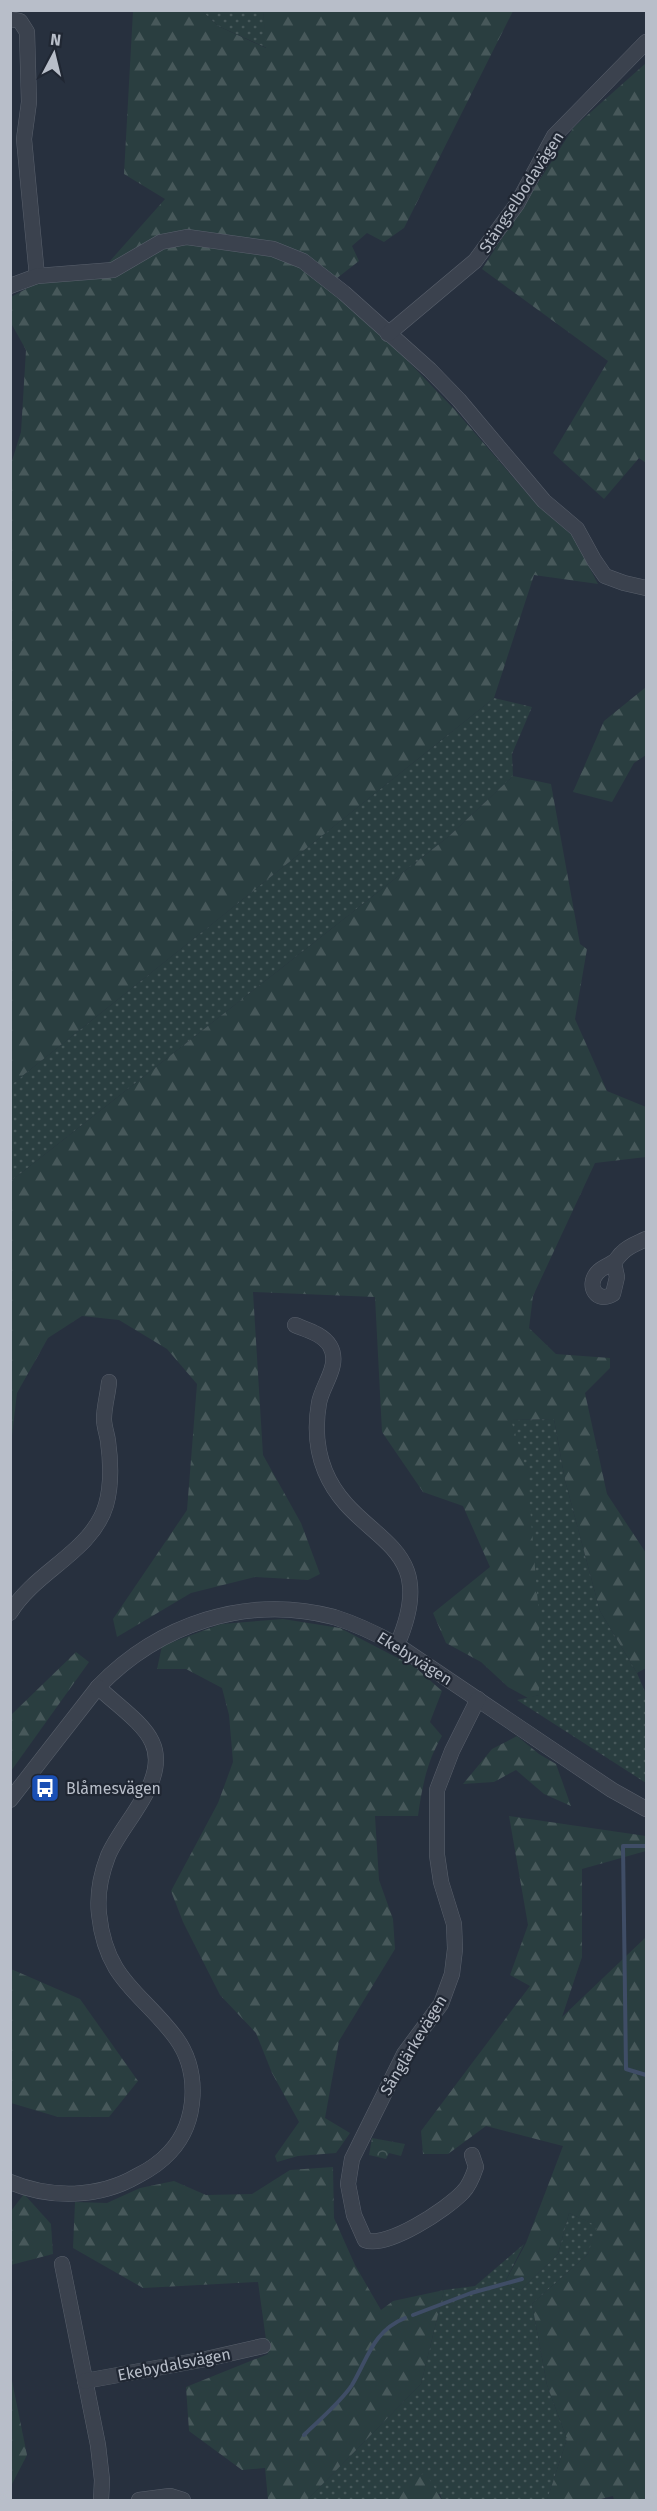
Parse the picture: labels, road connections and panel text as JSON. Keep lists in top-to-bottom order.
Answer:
{
  "streets": {
    "street": [
      "Stängselbodavägen",
      "Ekebyvägen",
      "Sånglärkevägen",
      "Ekebydalsvägen"
    ]
  },
  "crossings": [
    ["Ekebyvägen", "Sånglärkevägen"]
  ],
  "places": {
    "bus stop": ["Blåmesvägen"]
  },
  "north": "top"
}
